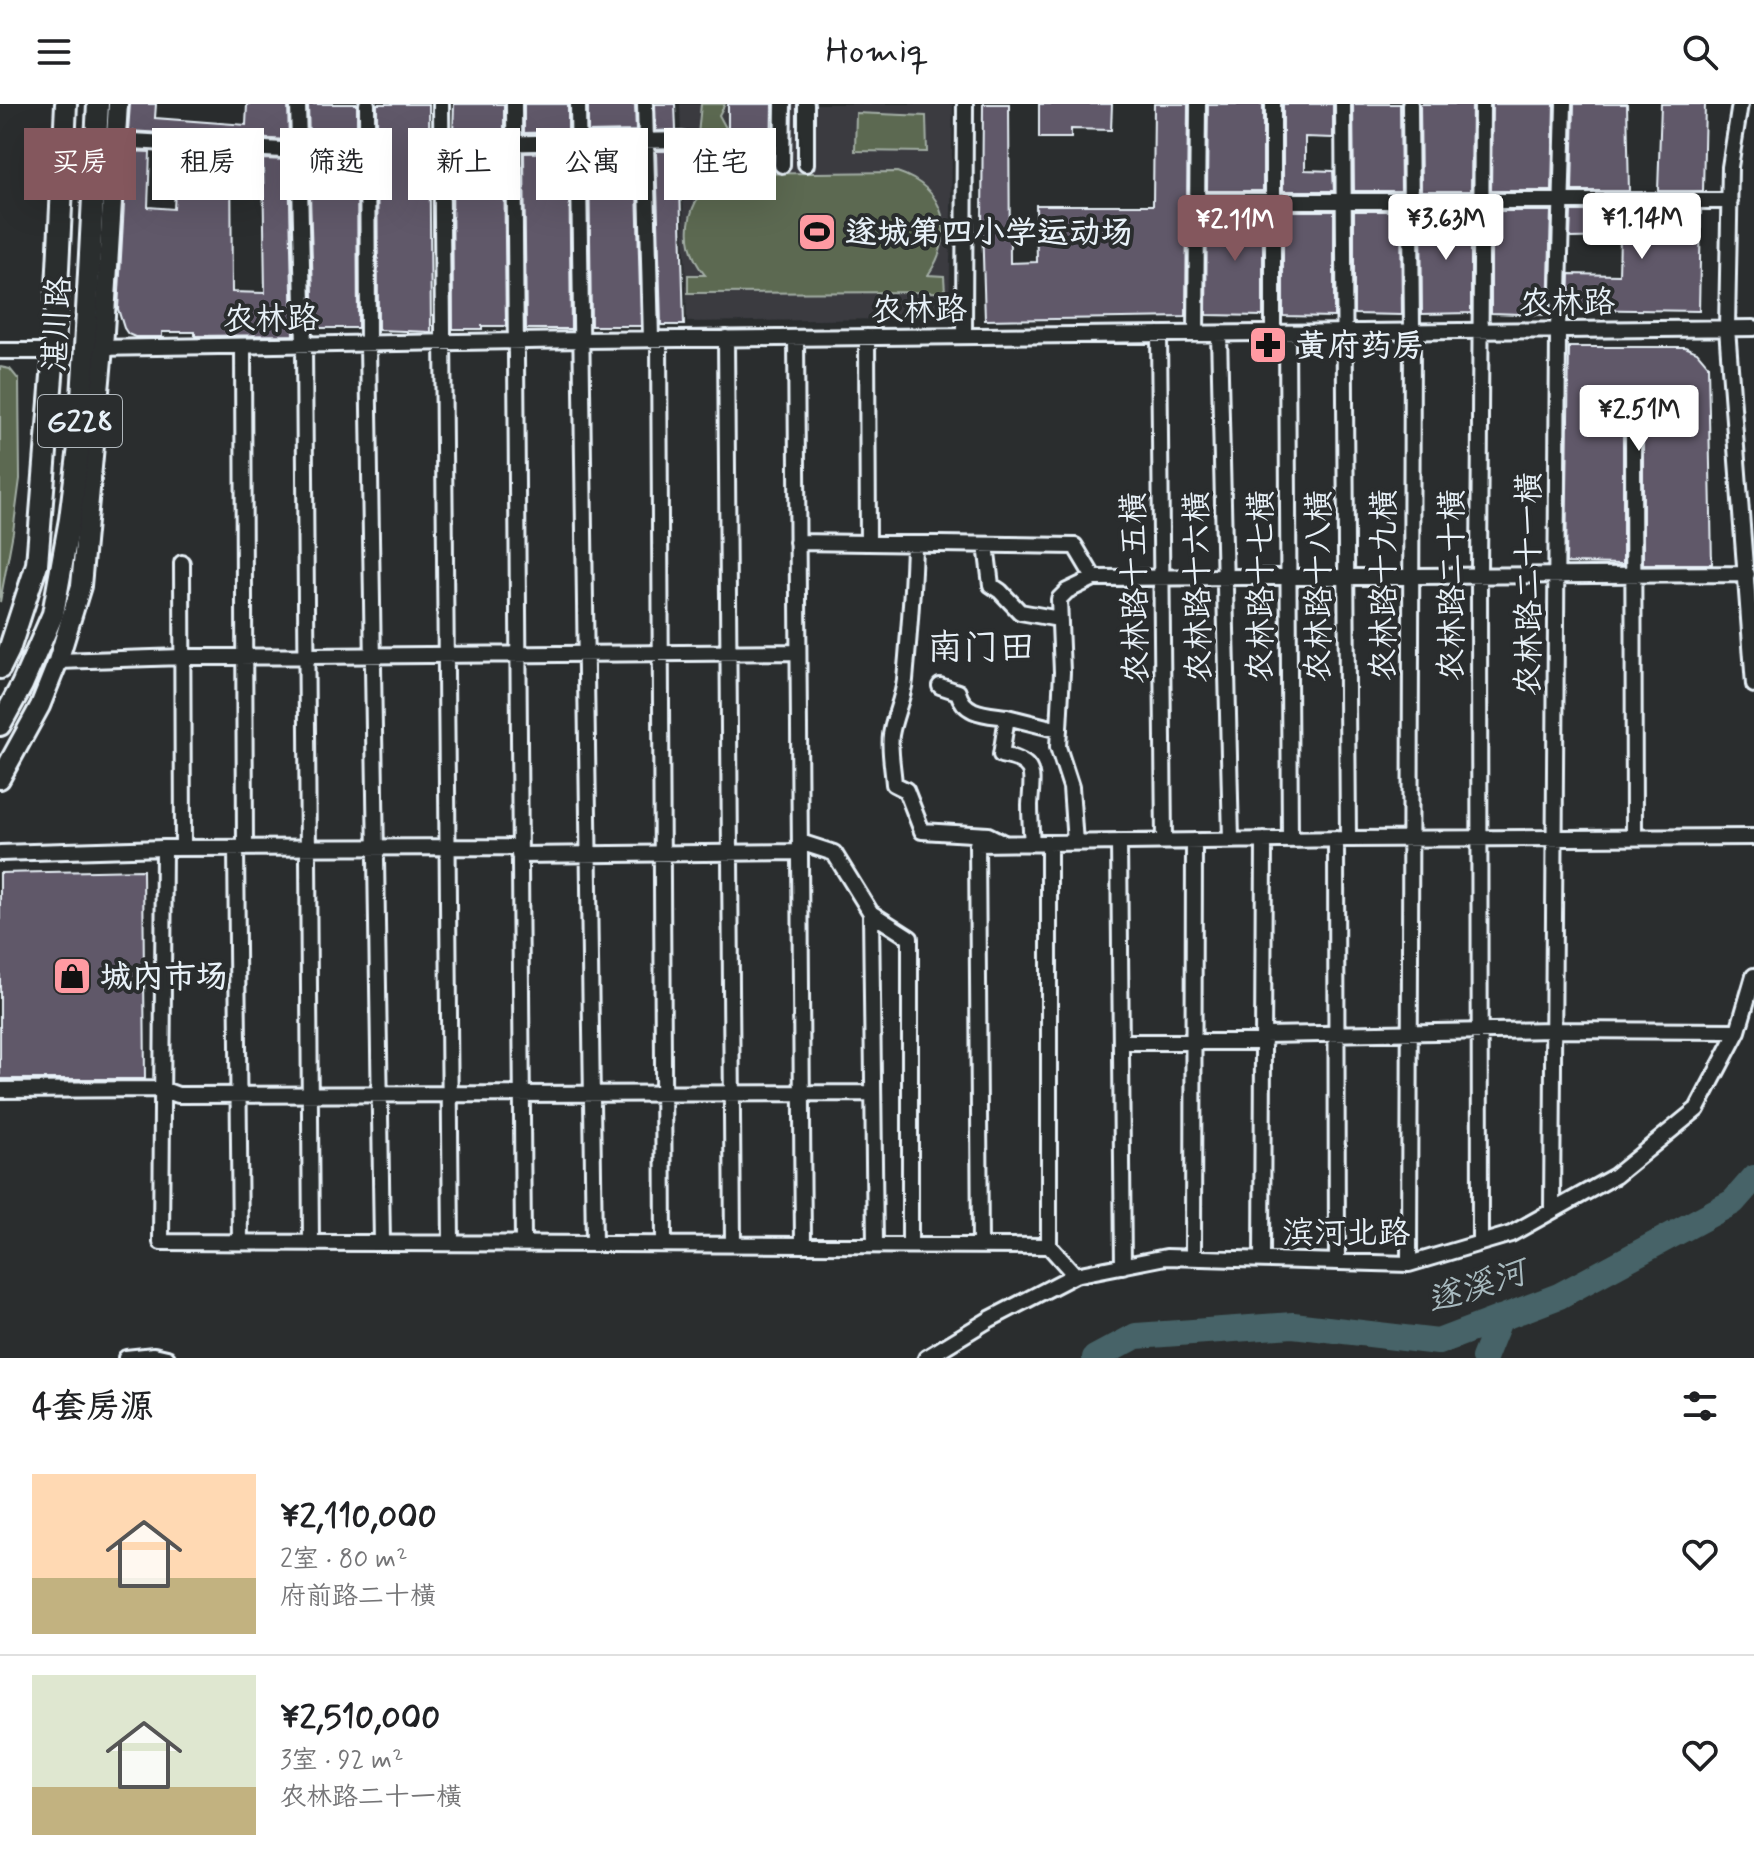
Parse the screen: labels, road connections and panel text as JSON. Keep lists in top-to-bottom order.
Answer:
{
  "streets": {
    "highway": ["湛川路", "G228"],
    "street": [
      "农林路",
      "农林路二十一横",
      "农林路十九横",
      "农林路二十横",
      "农林路十七横",
      "农林路十八横",
      "农林路十六横",
      "农林路十五横",
      "滨河北路"
    ]
  },
  "crossings": [
    ["农林路", "湛川路"],
    ["农林路", "农林路二十一横"],
    ["农林路", "农林路十九横"],
    ["农林路", "农林路二十横"],
    ["农林路", "农林路十七横"],
    ["农林路", "农林路十八横"],
    ["农林路", "农林路十六横"],
    ["农林路", "农林路十五横"],
    ["农林路二十一横", "滨河北路"],
    ["农林路十九横", "滨河北路"],
    ["农林路二十横", "滨河北路"],
    ["农林路十八横", "滨河北路"]
  ],
  "districts": ["南门田"],
  "water": ["遂溪河"],
  "places": {
    "sports": ["遂城第四小学运动场"],
    "pharmacy": ["黄府药房"],
    "shop": ["城内市场"]
  },
  "page": {
    "header": "Homiq",
    "chip": [
      "买房",
      "租房",
      "筛选",
      "新上",
      "公寓",
      "住宅"
    ],
    "price": [
      "¥1.14M",
      "¥3.63M",
      "¥2.11M",
      "¥2.51M"
    ],
    "heading": "4套房源",
    "list": [
      {
        "name": "¥2,110,000",
        "note": "2室 · 80 m² · 府前路二十横"
      },
      {
        "name": "¥2,510,000",
        "note": "3室 · 92 m² · 农林路二十一横"
      }
    ]
  }
}
